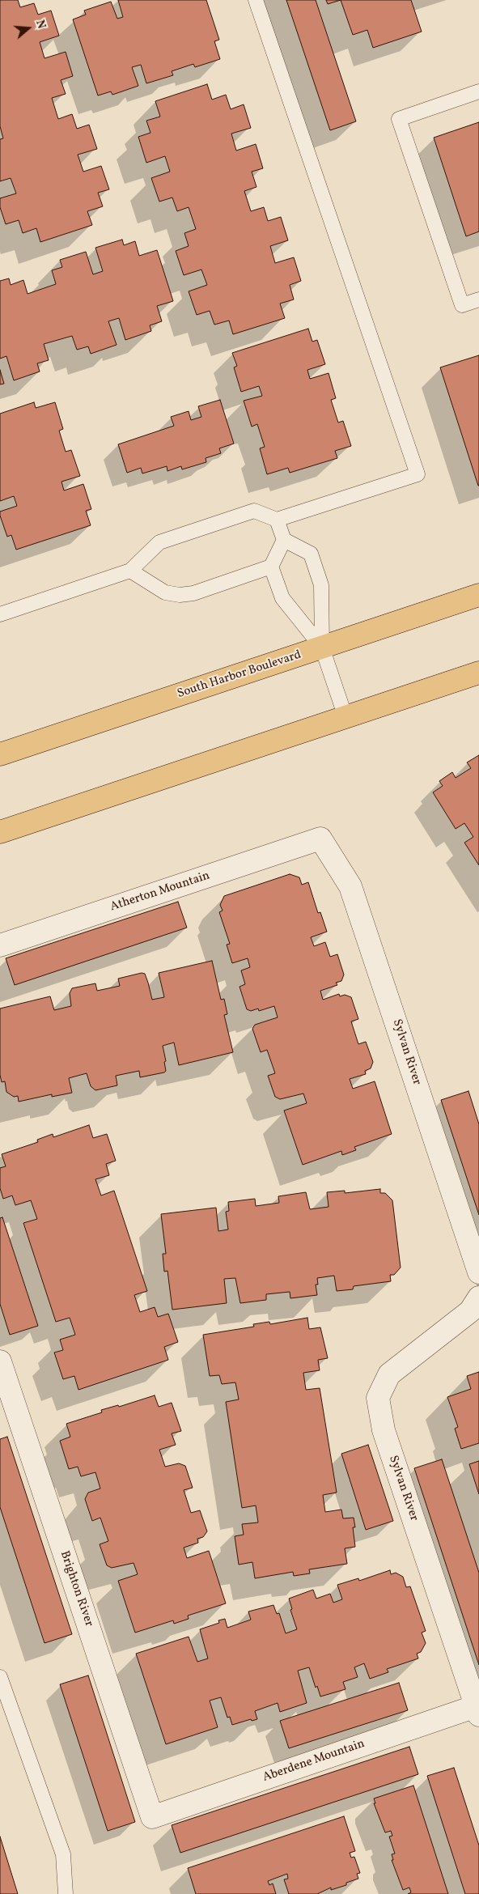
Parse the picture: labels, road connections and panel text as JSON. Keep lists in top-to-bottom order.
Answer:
{
  "streets": {
    "main road": ["South Harbor Boulevard"],
    "street": [
      "Atherton Mountain",
      "Sylvan River",
      "Brighton River",
      "Aberdene Mountain"
    ]
  },
  "crossings": [
    ["Atherton Mountain", "Sylvan River"],
    ["Sylvan River", "Aberdene Mountain"],
    ["Brighton River", "Aberdene Mountain"]
  ],
  "north": "right"
}
